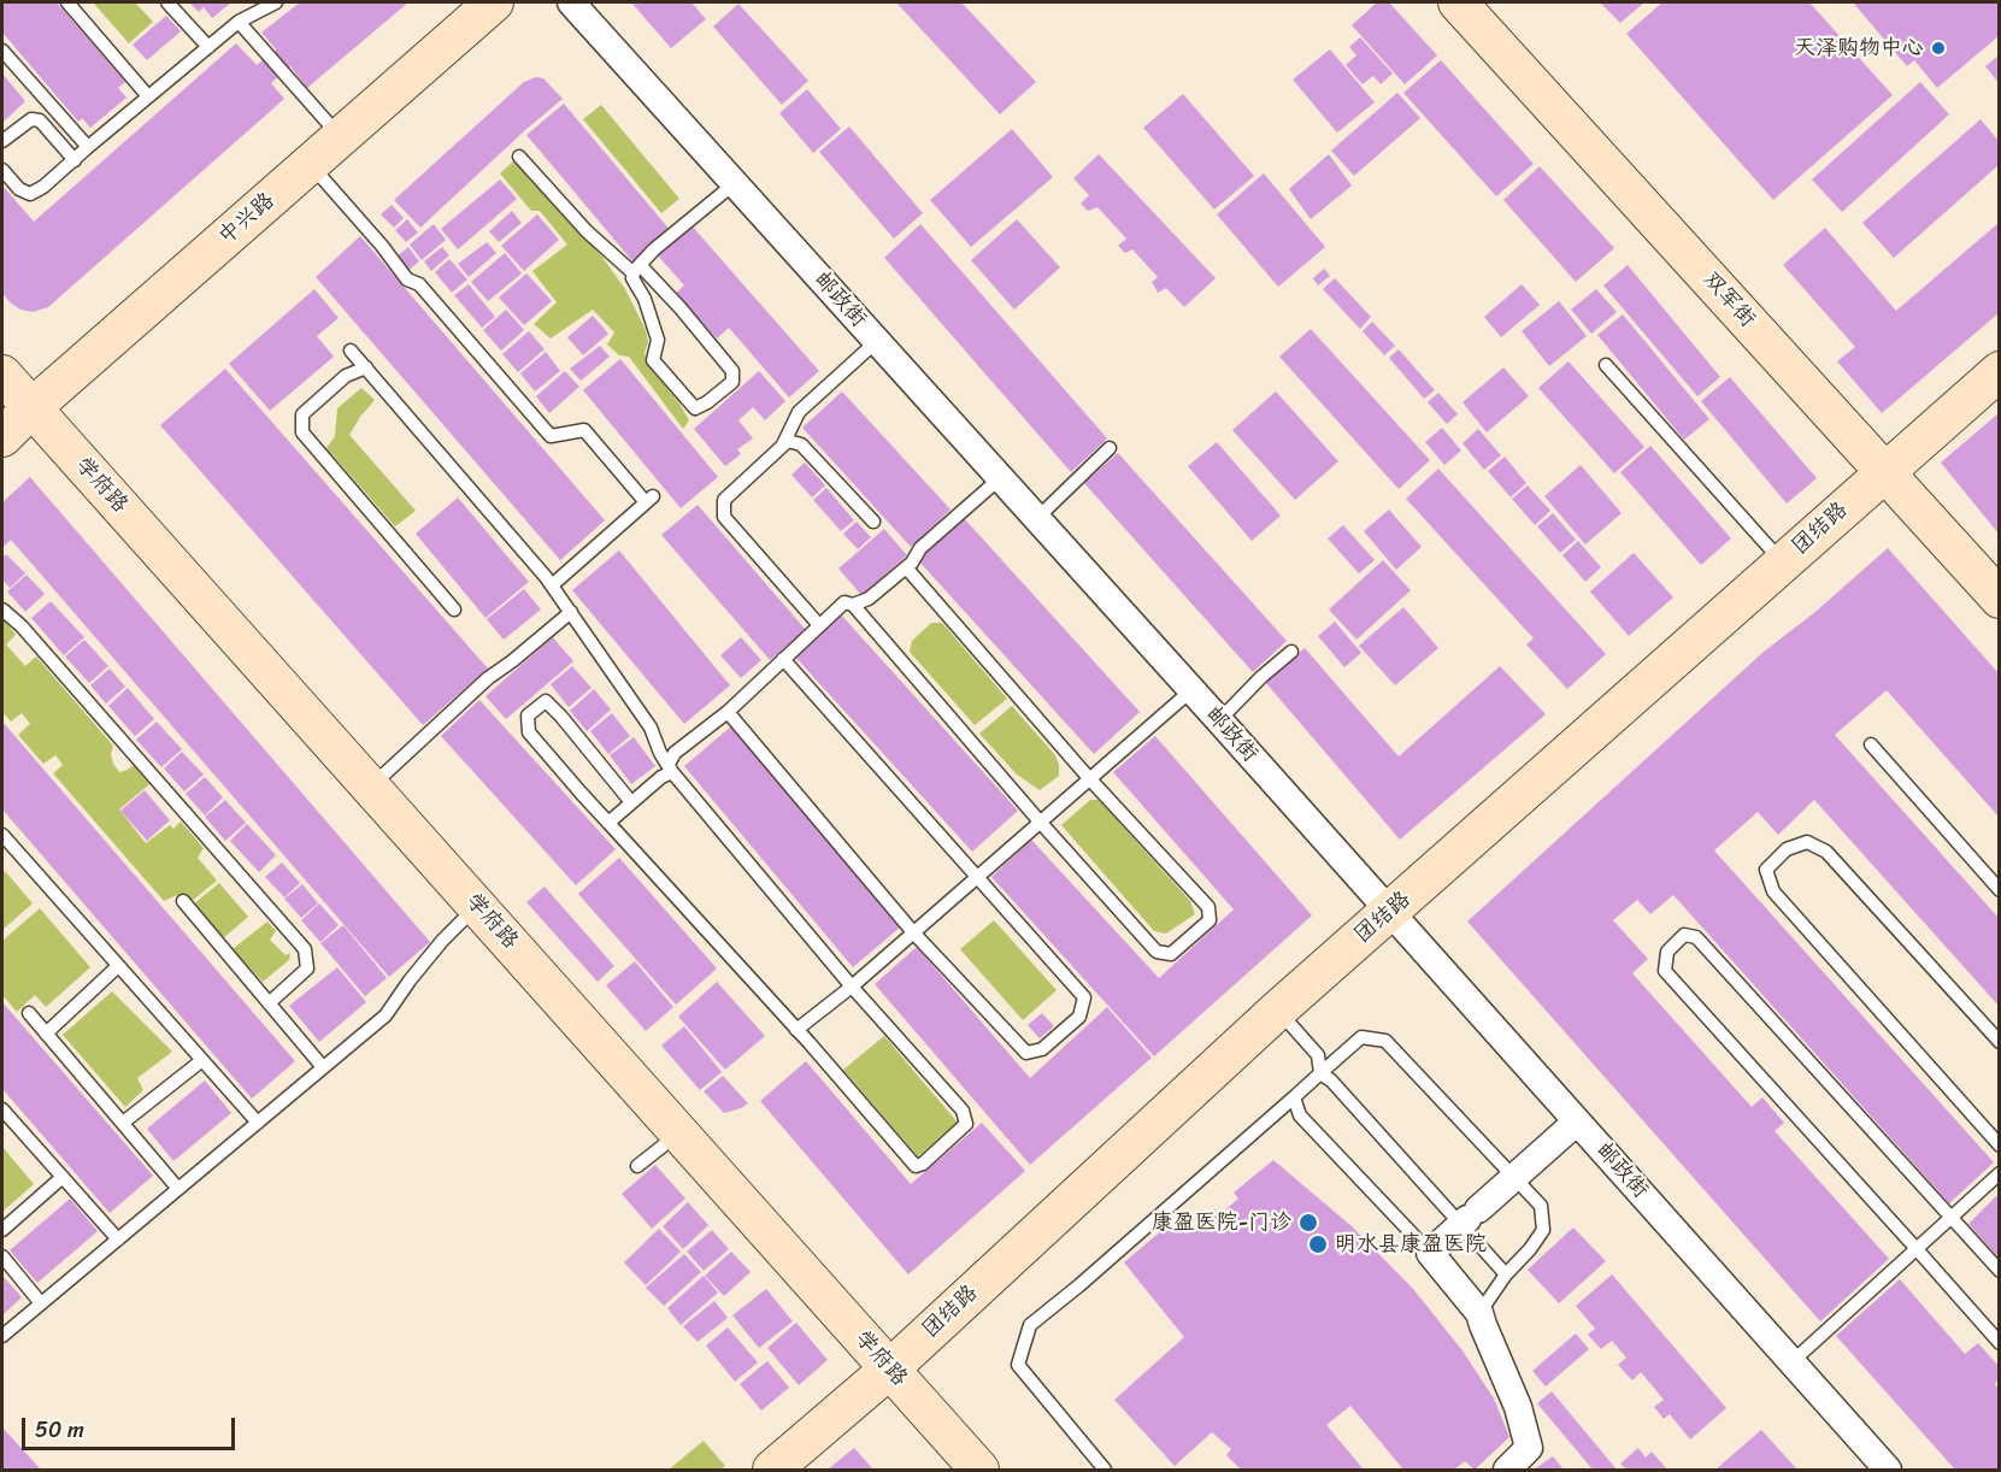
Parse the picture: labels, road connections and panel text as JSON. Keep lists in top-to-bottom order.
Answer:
{
  "streets": {
    "street": [
      "中兴路",
      "邮政街",
      "双军街",
      "学府路",
      "团结路"
    ]
  },
  "crossings": [
    ["中兴路", "学府路"],
    ["邮政街", "团结路"],
    ["双军街", "团结路"],
    ["学府路", "团结路"]
  ],
  "places": ["天泽购物中心", "康盈医院-门诊", "明水县康盈医院"],
  "scale_bar": "50 m"
}
